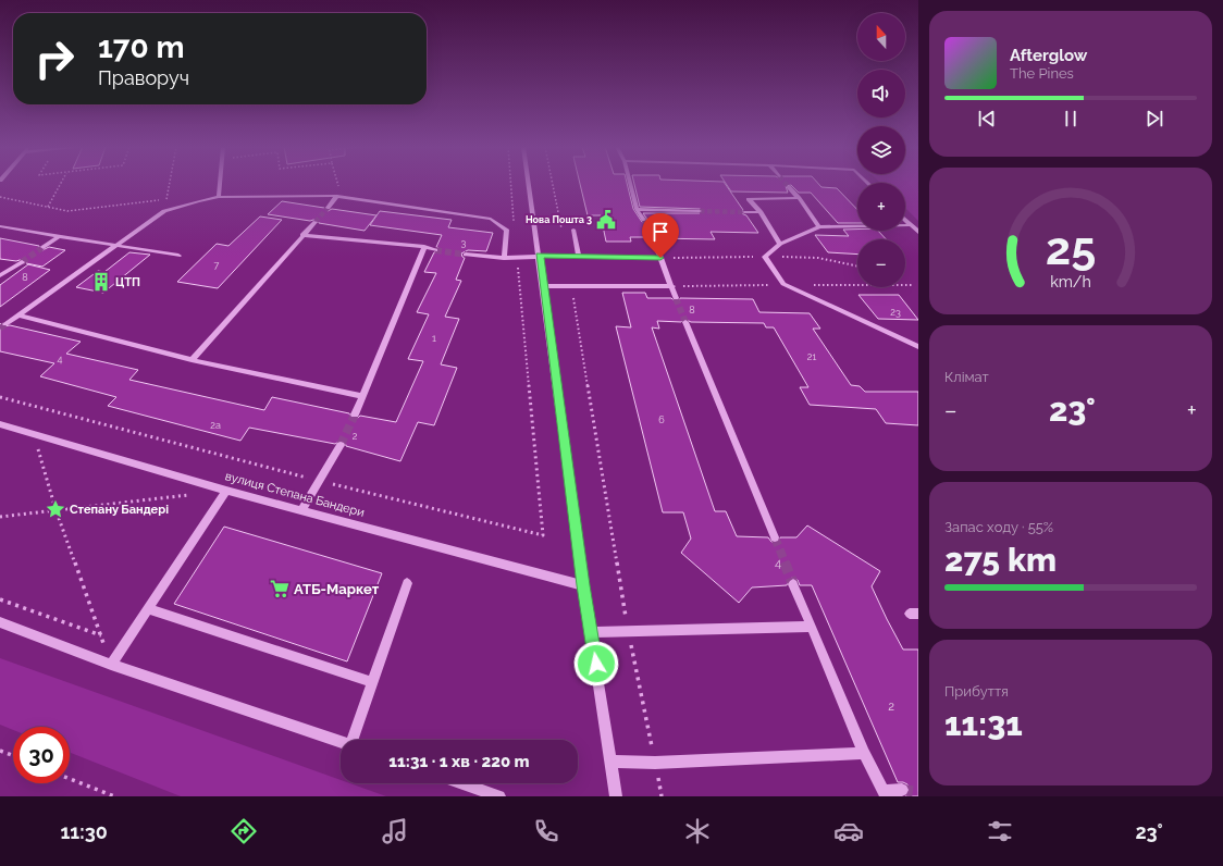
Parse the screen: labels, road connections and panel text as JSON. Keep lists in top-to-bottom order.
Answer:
{
  "streets": {
    "street": ["вулиця Степана Бандери"]
  },
  "places": {
    "public building": ["Нова Пошта 3"],
    "building": ["ЦТП"],
    "place": ["Степану Бандері"],
    "supermarket": ["АТБ-Маркет"]
  },
  "house_numbers": [
    "3",
    "7",
    "8",
    "8",
    "23",
    "1",
    "21",
    "4",
    "6",
    "2а",
    "2",
    "4",
    "2"
  ],
  "north": "top",
  "page": {
    "map_buttons": ["+", "−"],
    "turn": ["170 m", "Праворуч"],
    "song": ["Afterglow", "The Pines"],
    "tile": [
      "Клімат",
      ["Запас ходу · 55%", "275 km"],
      ["Прибуття", "11:31"]
    ],
    "heat": ["−", "23°", "+"],
    "limit": "30",
    "trip": "11:31 · 1 хв · 220 m",
    "tabs": ["11:30", "23°"],
    "gauge": ["25", "km/h"]
  }
}
